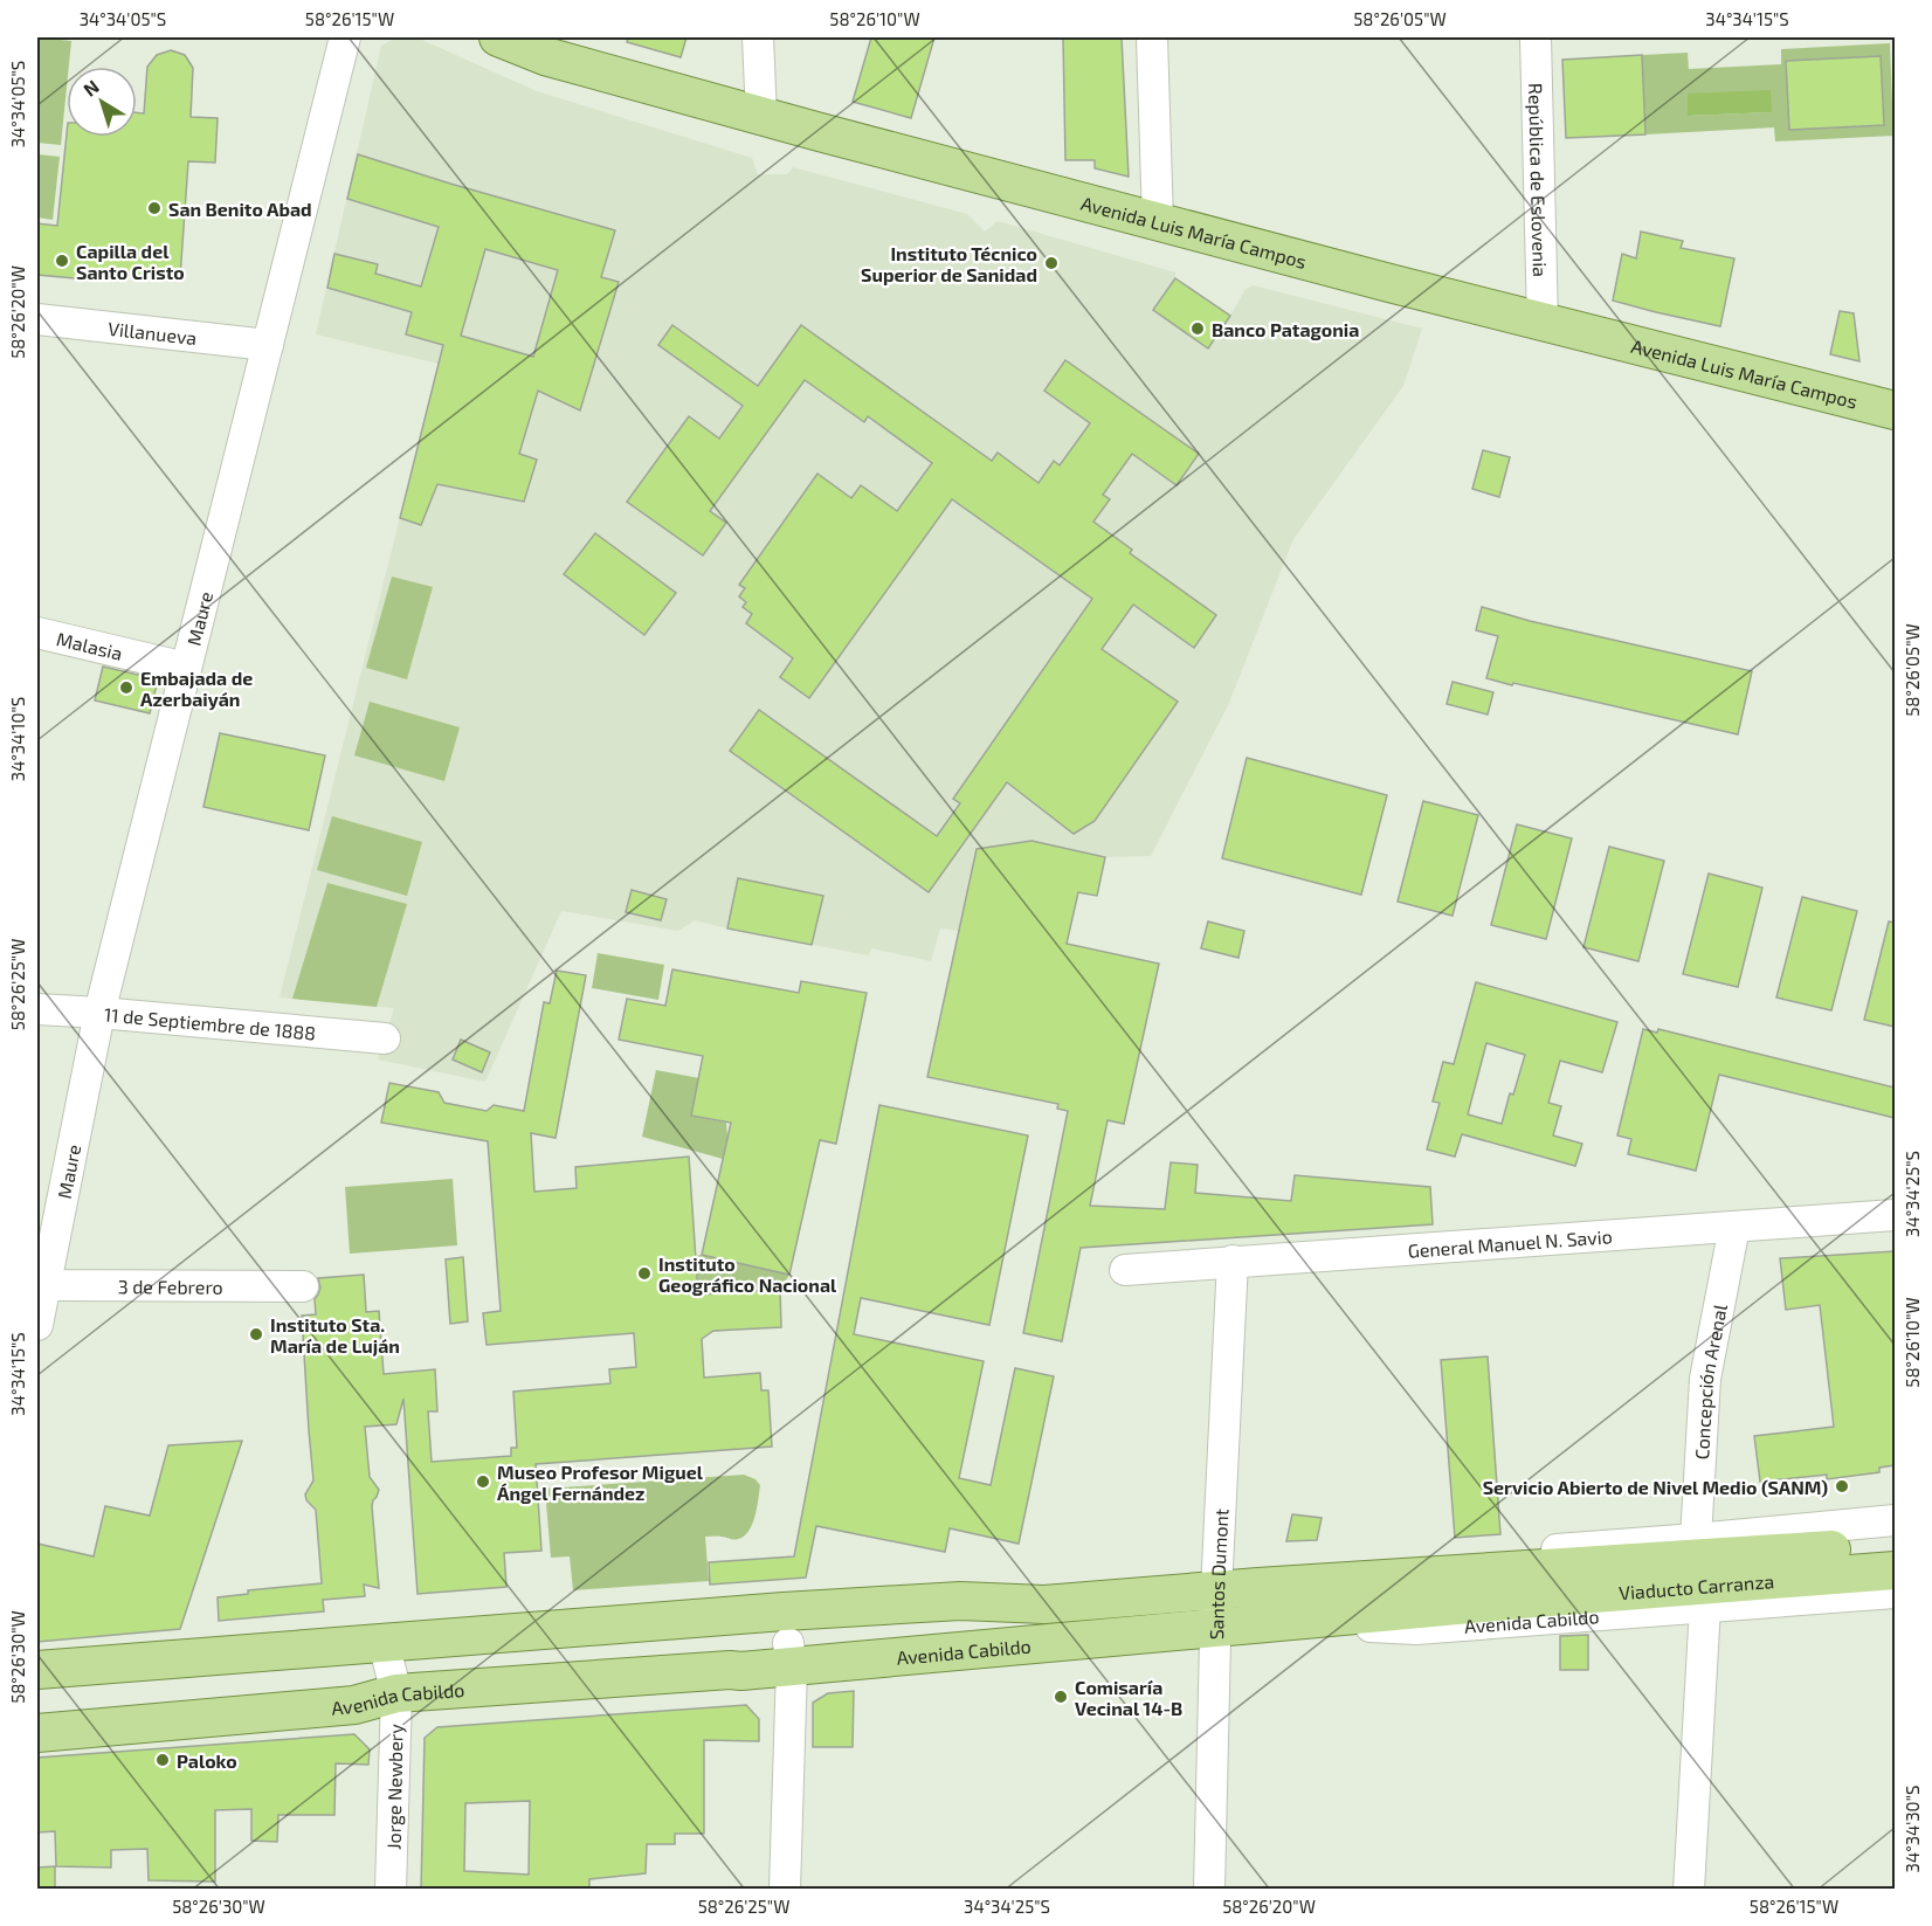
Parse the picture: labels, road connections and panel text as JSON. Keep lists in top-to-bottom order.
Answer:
{
  "streets": {
    "main road": ["Avenida Luis María Campos", "Viaducto Carranza", "Avenida Cabildo"],
    "street": [
      "República de Eslovenia",
      "Villanueva",
      "Maure",
      "Malasia",
      "11 de Septiembre de 1888",
      "General Manuel N. Savio",
      "3 de Febrero",
      "Concepción Arenal",
      "Santos Dumont",
      "Jorge Newbery"
    ]
  },
  "crossings": [
    ["República de Eslovenia", "Avenida Luis María Campos"],
    ["Villanueva", "Maure"],
    ["Maure", "Malasia"],
    ["Maure", "11 de Septiembre de 1888"],
    ["Maure", "3 de Febrero"],
    ["General Manuel N. Savio", "Concepción Arenal"],
    ["General Manuel N. Savio", "Santos Dumont"],
    ["Santos Dumont", "Viaducto Carranza"],
    ["Santos Dumont", "Avenida Cabildo"],
    ["Viaducto Carranza", "Avenida Cabildo"],
    ["Avenida Cabildo", "Jorge Newbery"]
  ],
  "places": [
    "San Benito Abad",
    "Capilla del Santo Cristo",
    "Instituto Técnico Superior de Sanidad",
    "Banco Patagonia",
    "Embajada de Azerbaiyán",
    "Instituto Geográfico Nacional",
    "Instituto Sta. María de Luján",
    "Museo Profesor Miguel Ángel Fernández",
    "Servicio Abierto de Nivel Medio (SANM)",
    "Comisaría Vecinal 14-B",
    "Paloko"
  ],
  "north": "top left",
  "coordinates": [
    "34°34'05\"S",
    "58°26'15\"W",
    "58°26'10\"W",
    "58°26'05\"W",
    "34°34'15\"S",
    "58°26'20\"W",
    "34°34'10\"S",
    "58°26'25\"W",
    "34°34'25\"S",
    "58°26'30\"W",
    "34°34'30\"S"
  ]
}
